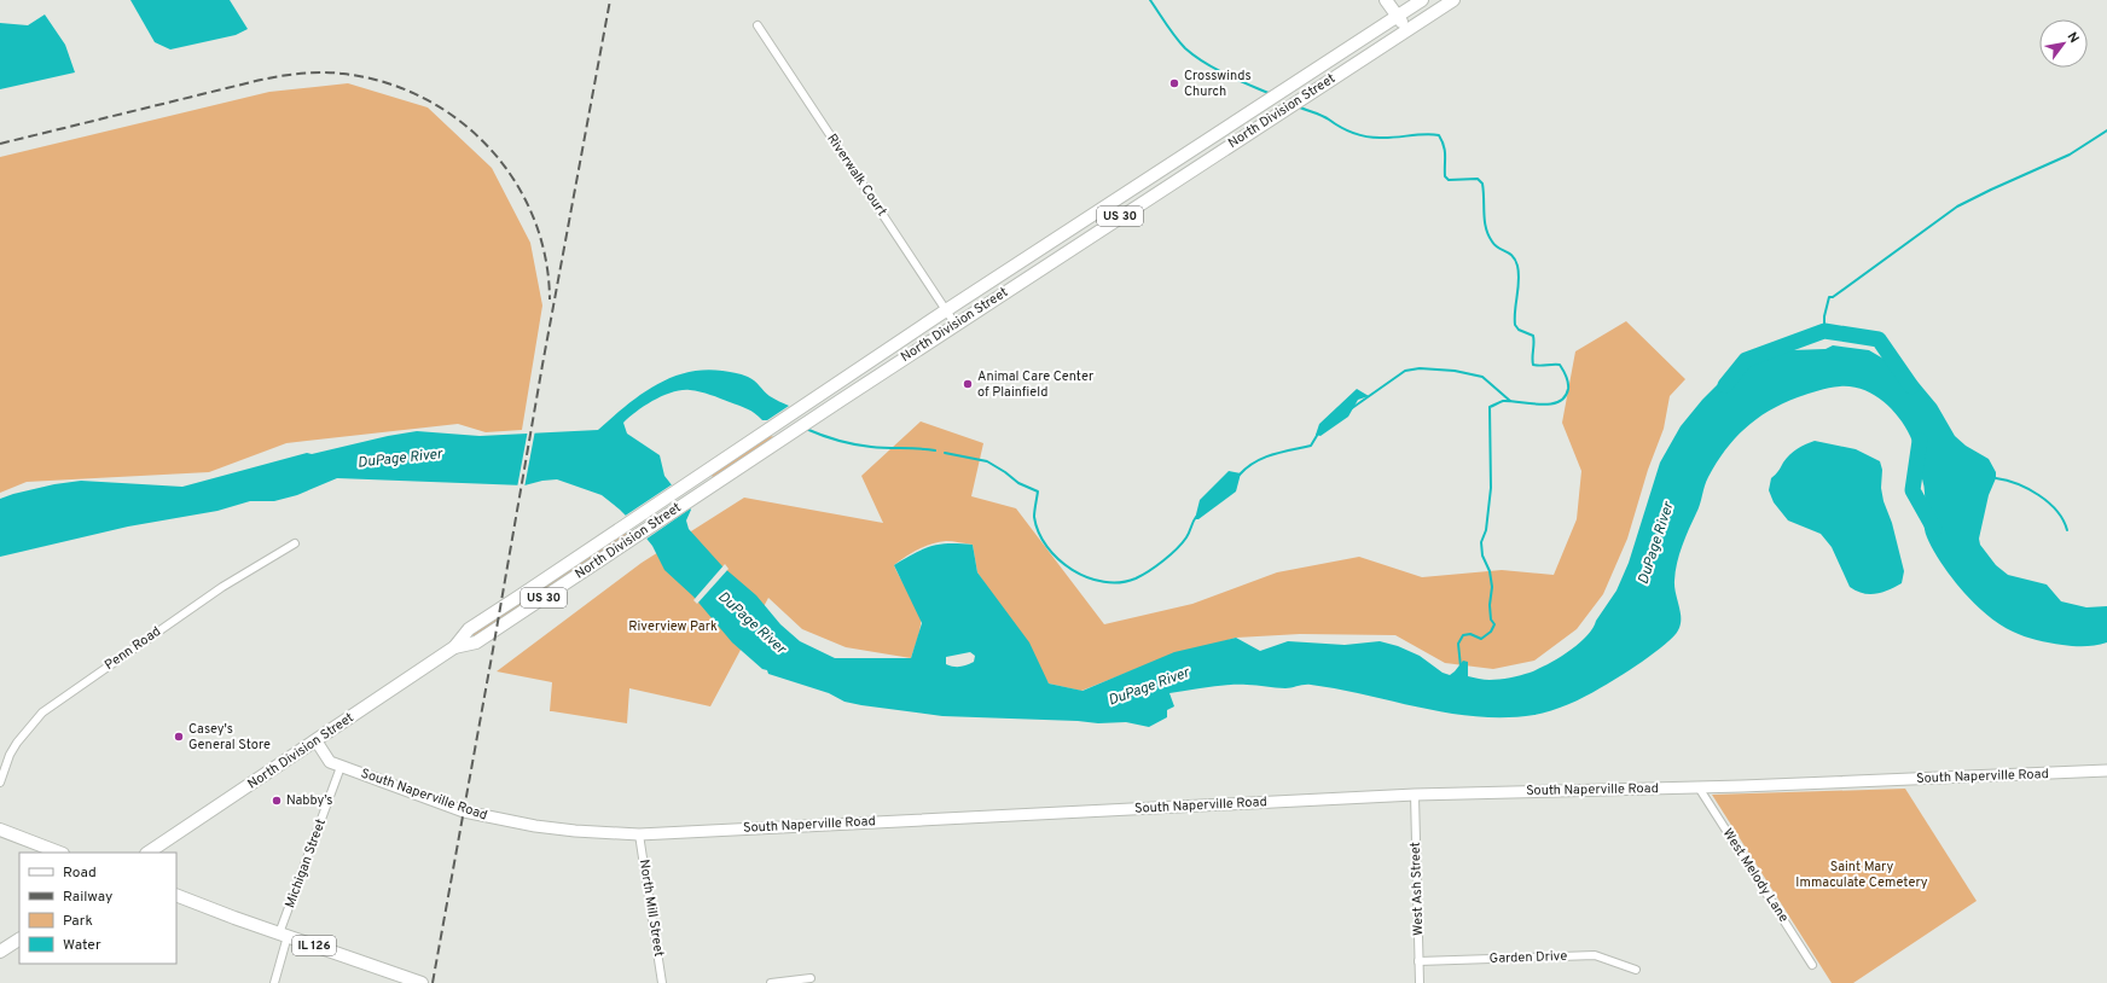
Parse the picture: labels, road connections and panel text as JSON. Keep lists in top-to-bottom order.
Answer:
{
  "streets": {
    "main road": [
      "North Division Street",
      "US 30",
      "South Naperville Road",
      "IL 126"
    ],
    "street": [
      "Riverwalk Court",
      "Penn Road",
      "Michigan Street",
      "West Melody Lane",
      "West Ash Street",
      "North Mill Street",
      "Garden Drive"
    ]
  },
  "crossings": [
    ["North Division Street", "Riverwalk Court"],
    ["North Division Street", "South Naperville Road"],
    ["South Naperville Road", "Michigan Street"],
    ["South Naperville Road", "West Melody Lane"],
    ["South Naperville Road", "West Ash Street"],
    ["South Naperville Road", "North Mill Street"],
    ["Michigan Street", "IL 126"],
    ["West Ash Street", "Garden Drive"]
  ],
  "water": ["DuPage River"],
  "parks": ["Riverview Park", "Saint Mary Immaculate Cemetery"],
  "places": [
    "Crosswinds Church",
    "Animal Care Center of Plainfield",
    "Casey's General Store",
    "Nabby’s"
  ],
  "legend": [
    "Road",
    "Railway",
    "Park",
    "Water"
  ],
  "north": "top right"
}
